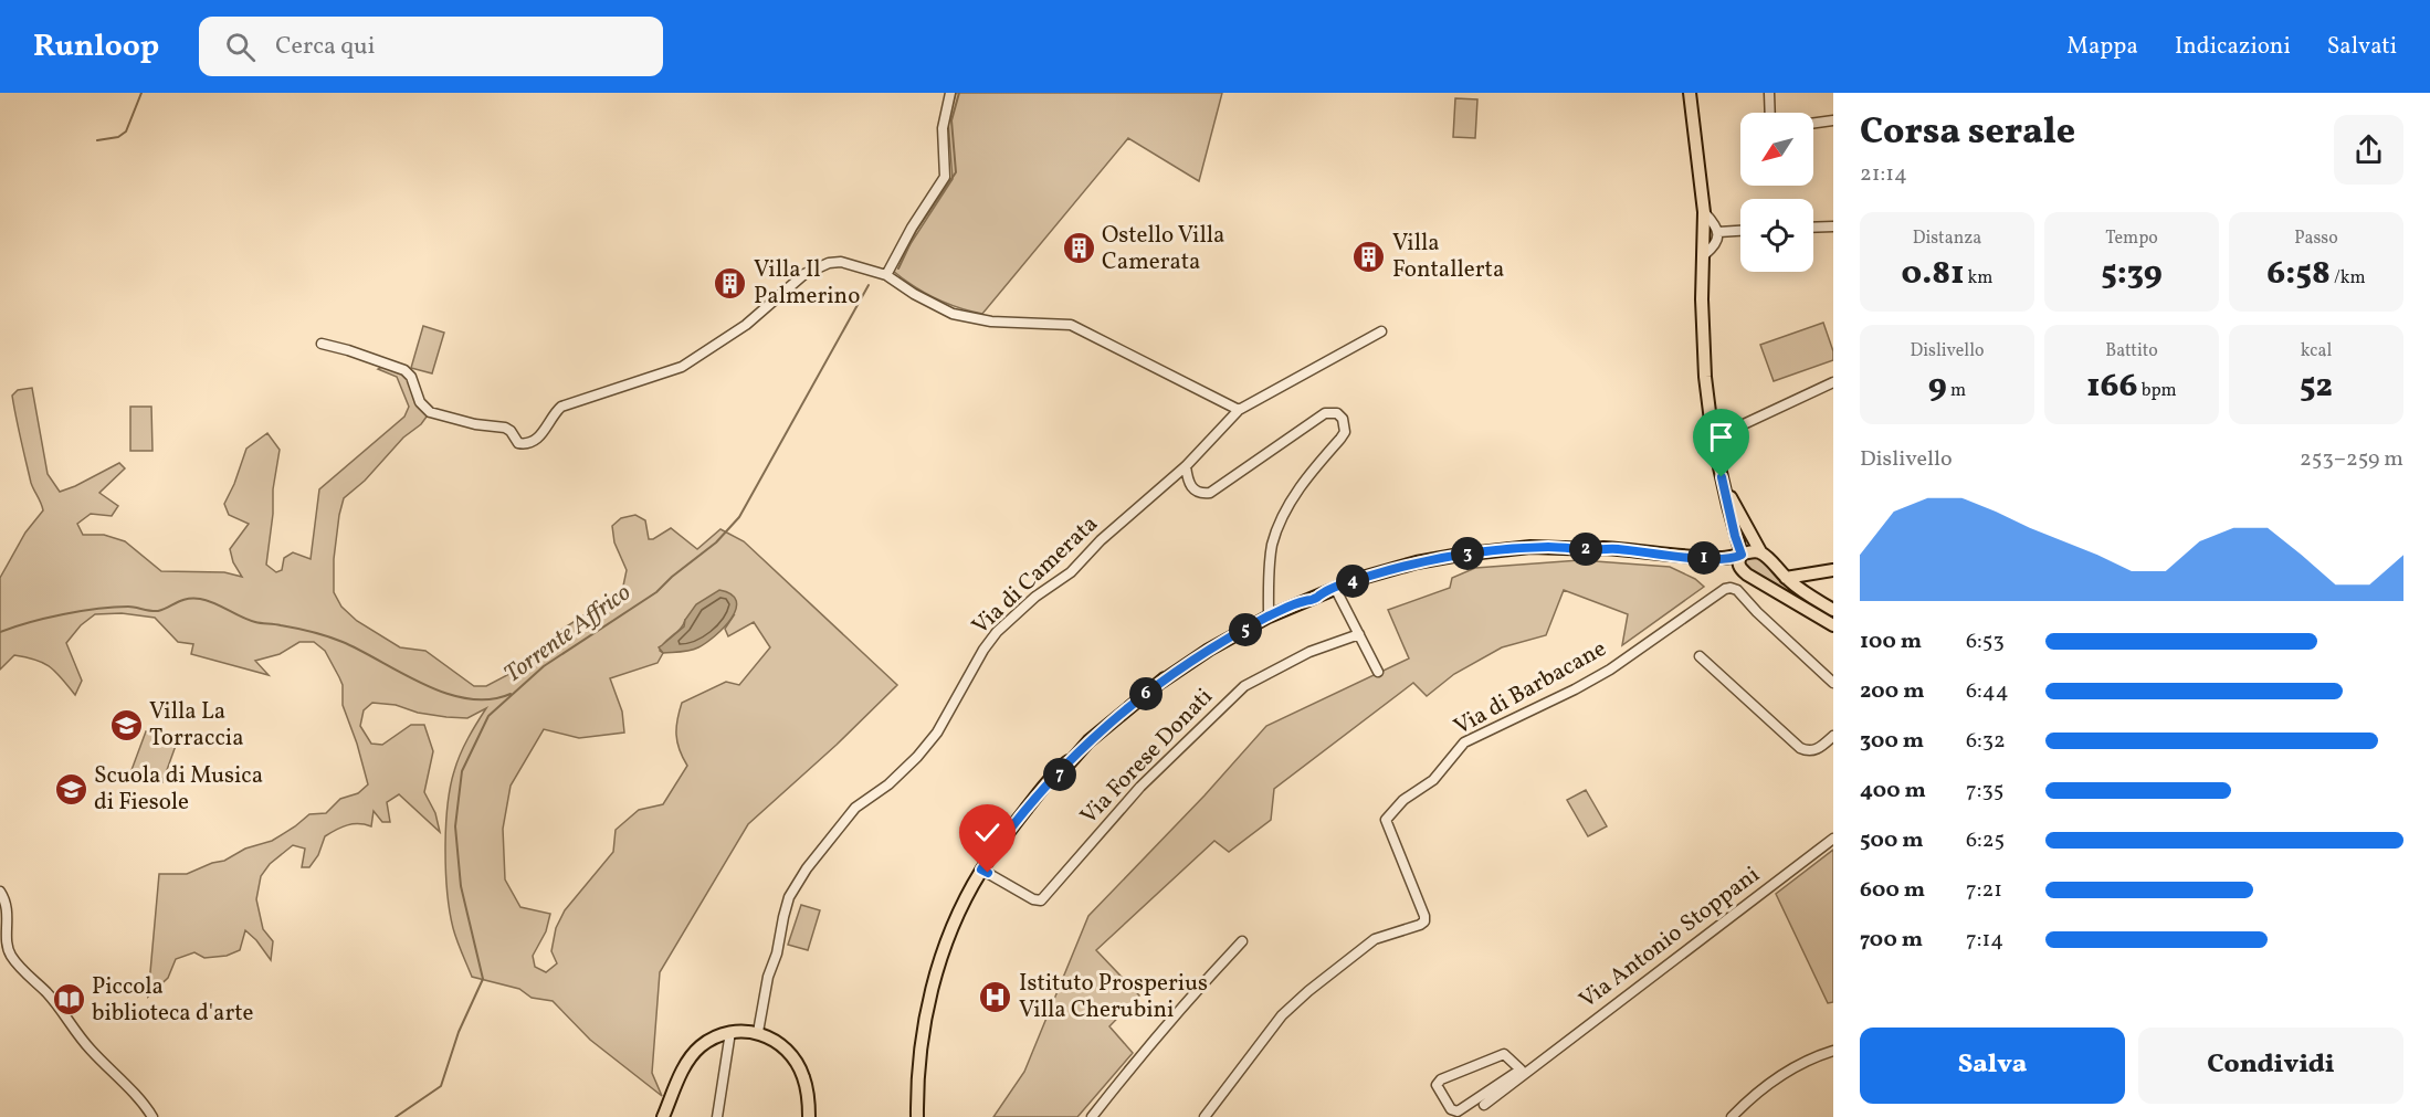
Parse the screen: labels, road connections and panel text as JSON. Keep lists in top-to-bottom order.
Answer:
{
  "streets": {
    "street": [
      "Via di Camerata",
      "Via di Barbacane",
      "Via Forese Donati",
      "Via Antonio Stoppani"
    ]
  },
  "water": ["Torrente Affrico"],
  "places": {
    "building": ["Ostello Villa Camerata", "Villa Fontallerta", "Villa Il Palmerino"],
    "school or university": ["Villa La Torraccia", "Scuola di Musica di Fiesole"],
    "hospital": ["Istituto Prosperius Villa Cherubini"],
    "library": ["Piccola biblioteca d'arte"]
  },
  "north": "bottom left",
  "page": {
    "header": "Runloop",
    "search": "Cerca qui",
    "nav": ["Mappa", "Indicazioni", "Salvati"],
    "heading": ["Corsa serale", "21:14"],
    "stats": [
      ["Distanza", "0.81 km"],
      ["Tempo", "5:39"],
      ["Passo", "6:58 /km"],
      ["Dislivello", "9 m"],
      ["Battito", "166 bpm"],
      ["kcal", "52"]
    ],
    "chart": ["Dislivello", "253–259 m"],
    "pins": [
      "2",
      "3",
      "1",
      "4",
      "5",
      "6",
      "7"
    ],
    "list": [
      {
        "name": "100 m",
        "note": "6:53"
      },
      {
        "name": "200 m",
        "note": "6:44"
      },
      {
        "name": "300 m",
        "note": "6:32"
      },
      {
        "name": "400 m",
        "note": "7:35"
      },
      {
        "name": "500 m",
        "note": "6:25"
      },
      {
        "name": "600 m",
        "note": "7:21"
      },
      {
        "name": "700 m",
        "note": "7:14"
      }
    ],
    "buttons": ["Salva", "Condividi"]
  }
}
